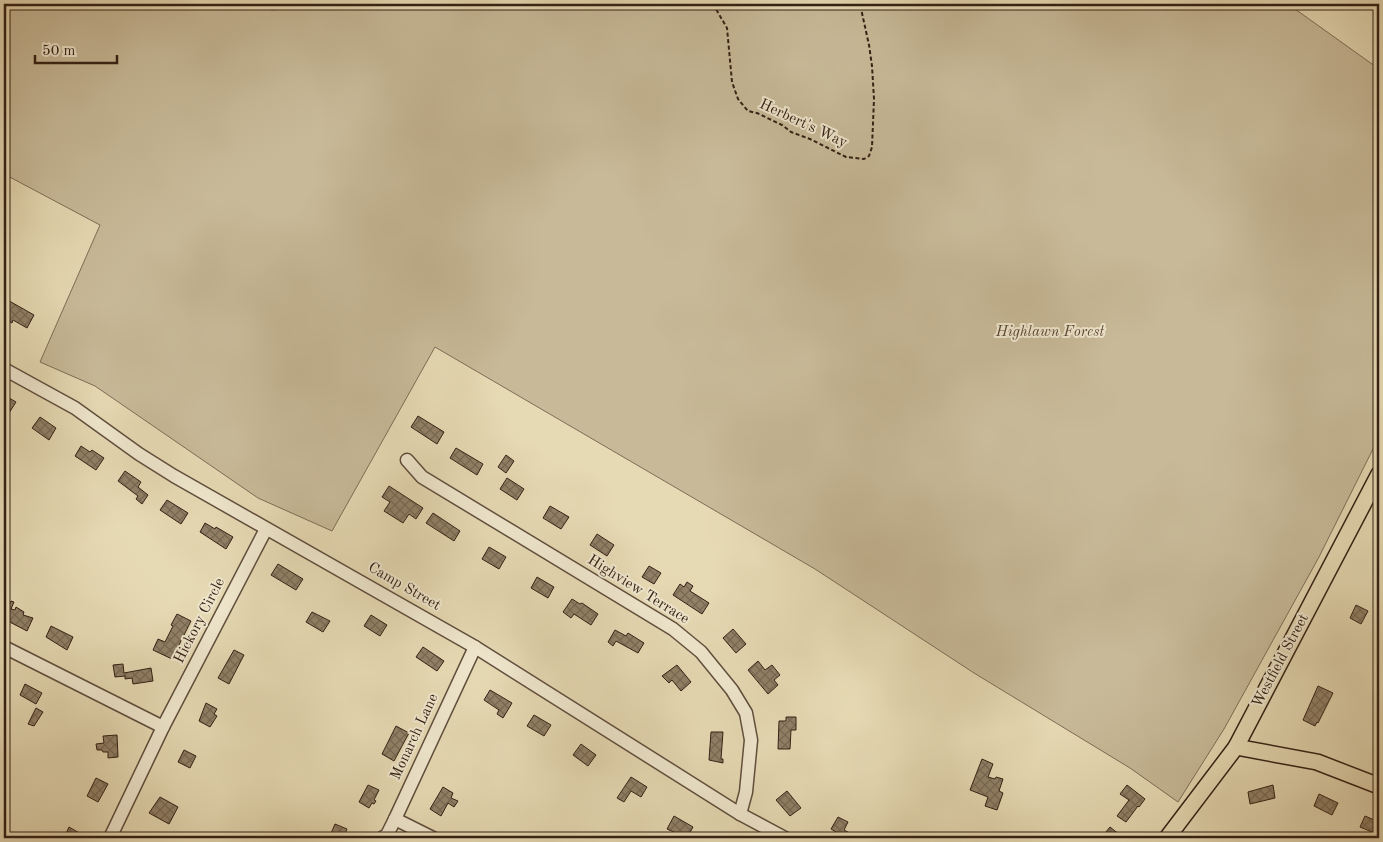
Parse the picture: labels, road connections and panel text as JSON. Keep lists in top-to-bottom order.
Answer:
{
  "streets": {
    "main road": ["Westfield Street"],
    "street": [
      "Camp Street",
      "Highview Terrace",
      "Hickory Circle",
      "Monarch Lane"
    ],
    "path": ["Herbert's Way"]
  },
  "crossings": [
    ["Camp Street", "Highview Terrace"],
    ["Camp Street", "Hickory Circle"],
    ["Camp Street", "Monarch Lane"]
  ],
  "parks": ["Highlawn Forest"],
  "scale_bar": "50 m"
}
